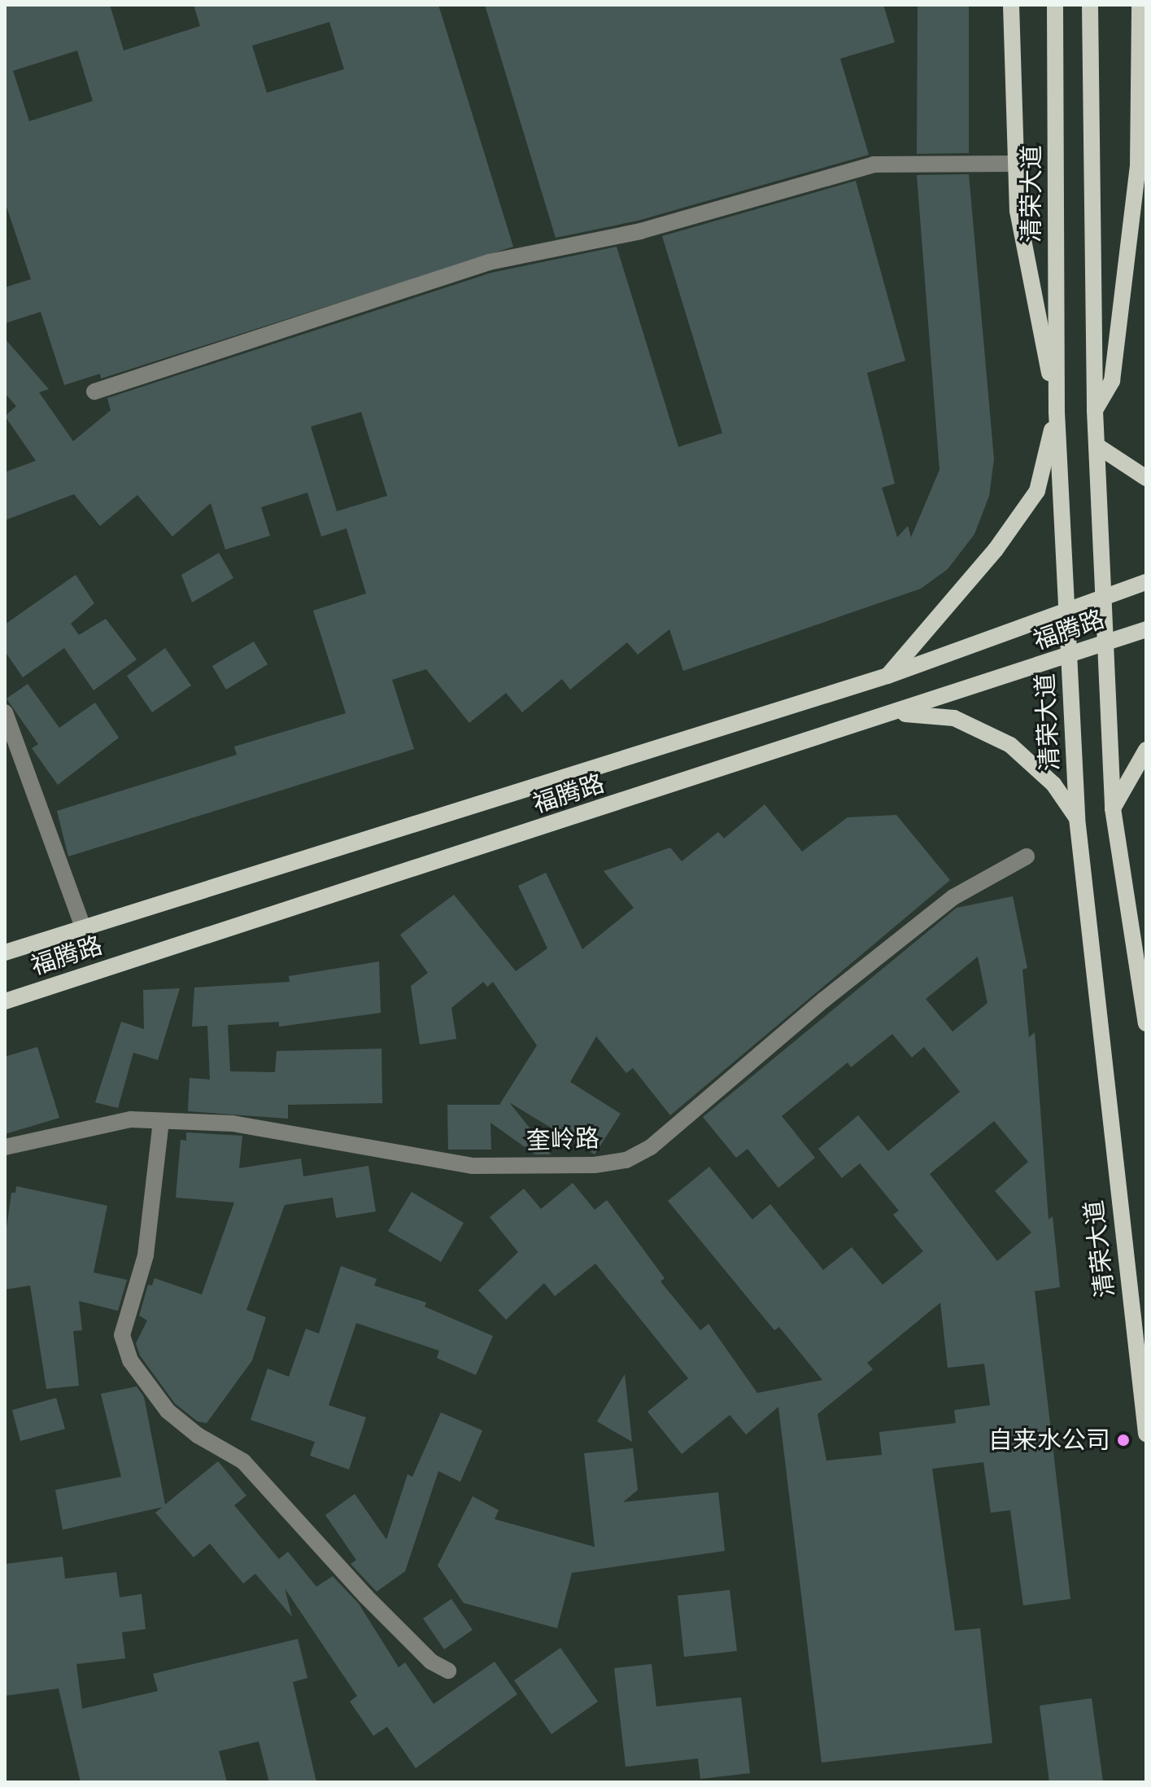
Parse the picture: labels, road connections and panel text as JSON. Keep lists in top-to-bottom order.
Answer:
{
  "streets": {
    "main road": ["清荣大道", "福腾路"],
    "street": ["奎岭路"]
  },
  "crossings": [
    ["清荣大道", "福腾路"]
  ],
  "places": ["自来水公司"]
}
